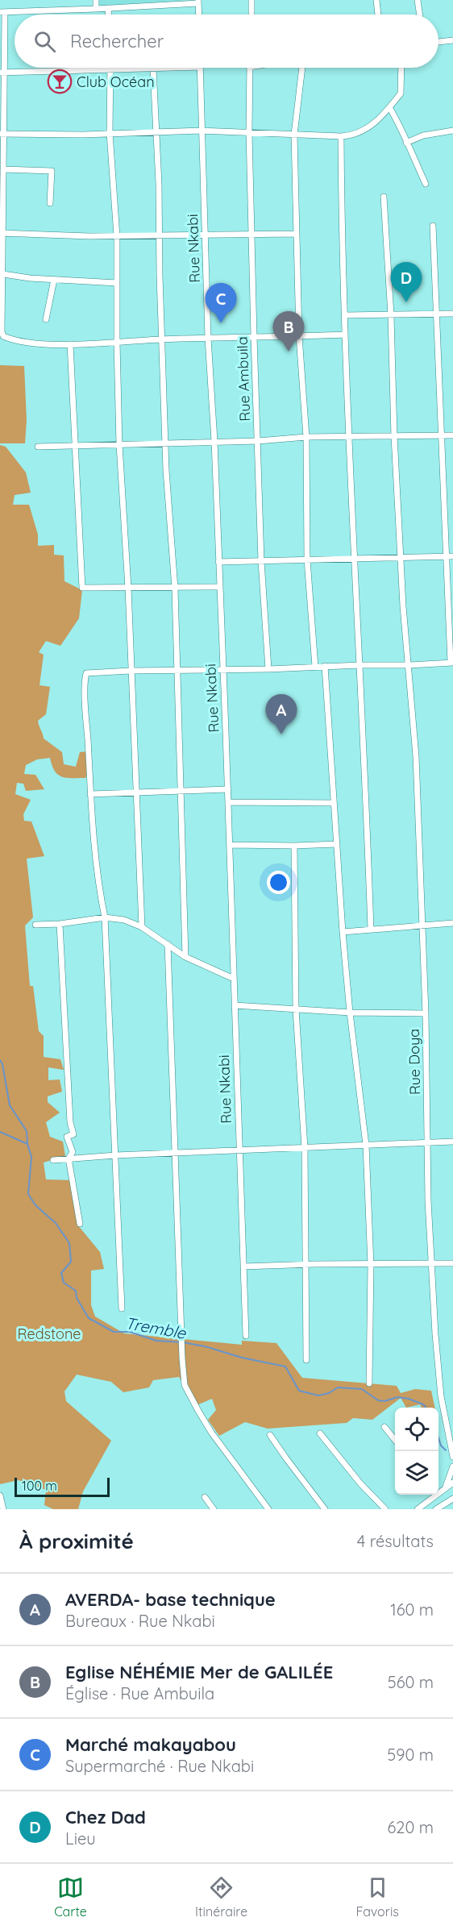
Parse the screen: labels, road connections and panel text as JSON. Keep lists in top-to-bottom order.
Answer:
{
  "streets": {
    "street": ["Rue Nkabi", "Rue Ambuila", "Rue Doya"]
  },
  "water": ["Tremble"],
  "parks": ["Redstone"],
  "places": {
    "bar": ["Club Océan"]
  },
  "scale_bar": "100 m",
  "page": {
    "search": "Rechercher",
    "pins": [
      "D",
      "C",
      "B",
      "A"
    ],
    "scale": "100 m",
    "heading": ["À proximité", "4 résultats"],
    "list": [
      {
        "mark": "A",
        "name": "AVERDA- base technique",
        "note": "Bureaux · Rue Nkabi",
        "value": "160 m"
      },
      {
        "mark": "B",
        "name": "Eglise NÉHÉMIE Mer de GALILÉE",
        "note": "Église · Rue Ambuila",
        "value": "560 m"
      },
      {
        "mark": "C",
        "name": "Marché makayabou",
        "note": "Supermarché · Rue Nkabi",
        "value": "590 m"
      },
      {
        "mark": "D",
        "name": "Chez Dad",
        "note": "Lieu",
        "value": "620 m"
      }
    ],
    "nav": ["Carte", "Itinéraire", "Favoris"]
  }
}
